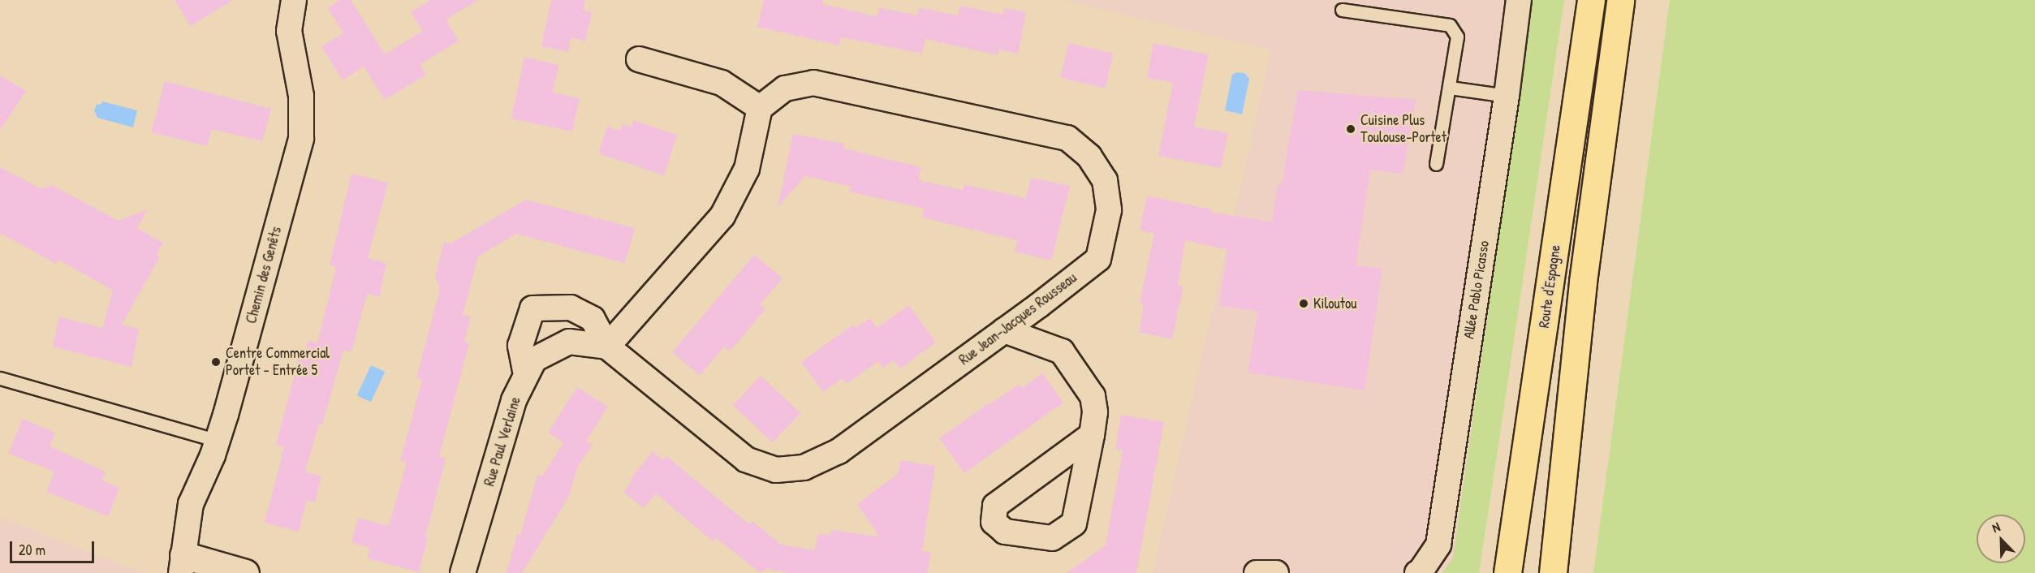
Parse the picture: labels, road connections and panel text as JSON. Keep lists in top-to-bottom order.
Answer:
{
  "streets": {
    "main road": ["Route d'Espagne"],
    "street": [
      "Chemin des Genêts",
      "Allée Pablo Picasso",
      "Rue Jean-Jacques Rousseau",
      "Rue Paul Verlaine"
    ]
  },
  "crossings": [
    ["Rue Jean-Jacques Rousseau", "Rue Paul Verlaine"]
  ],
  "places": ["Cuisine Plus Toulouse-Portet", "Kiloutou", "Centre Commercial Portet - Entrée 5"],
  "scale_bar": "20 m",
  "north": "top left"
}
